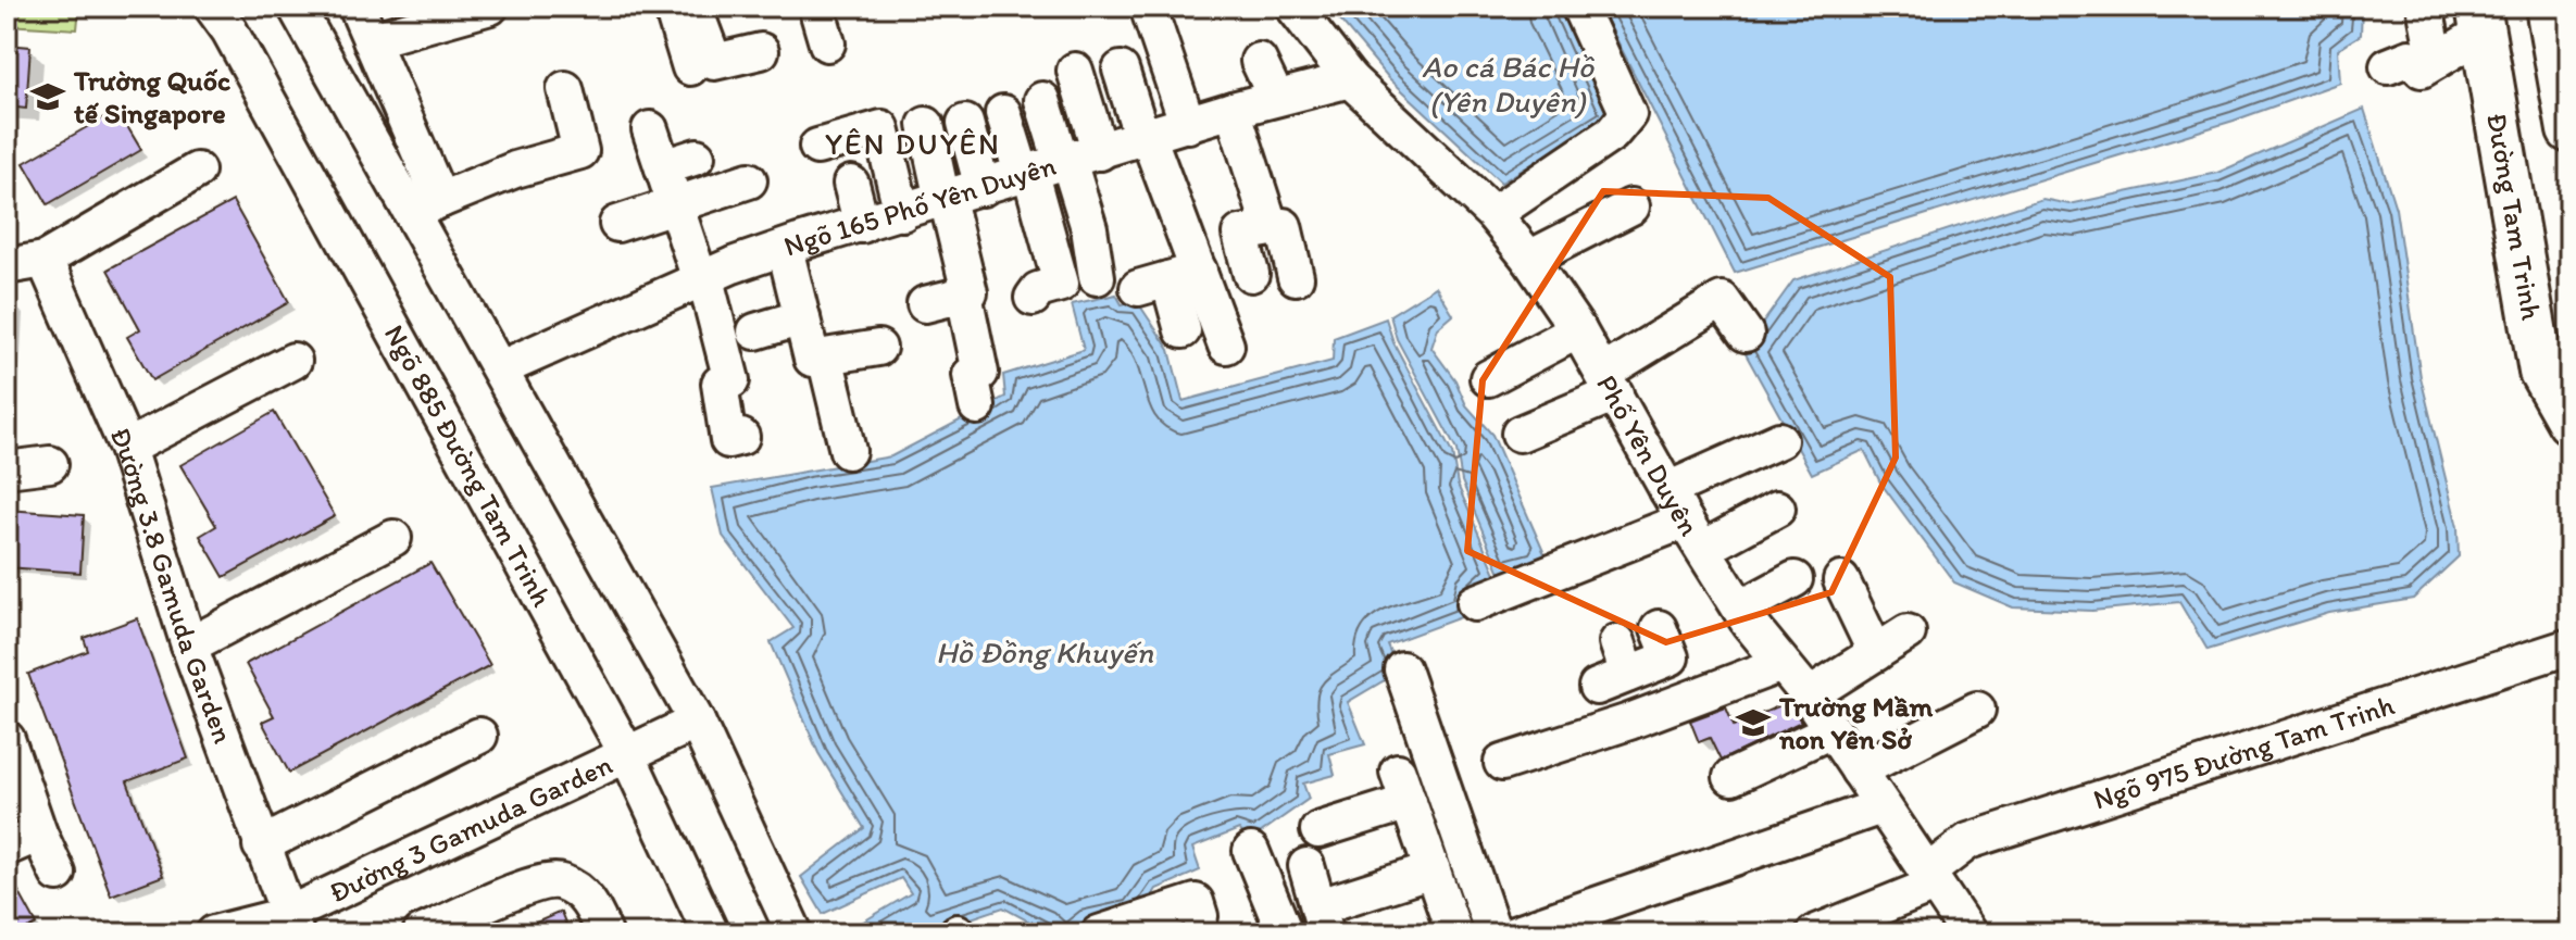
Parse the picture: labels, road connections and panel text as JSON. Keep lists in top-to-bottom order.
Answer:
{
  "streets": {
    "main road": ["Đường Tam Trinh"],
    "street": [
      "Ngõ 165 Phố Yên Duyên",
      "Phố Yên Duyên",
      "Ngõ 885 Đường Tam Trinh",
      "Đường 3.8 Gamuda Garden",
      "Ngõ 975 Đường Tam Trinh",
      "Đường 3 Gamuda Garden"
    ]
  },
  "crossings": [
    ["Ngõ 165 Phố Yên Duyên", "Phố Yên Duyên"],
    ["Phố Yên Duyên", "Ngõ 975 Đường Tam Trinh"],
    ["Ngõ 885 Đường Tam Trinh", "Đường 3 Gamuda Garden"],
    ["Đường 3.8 Gamuda Garden", "Đường 3 Gamuda Garden"]
  ],
  "districts": ["YÊN DUYÊN"],
  "water": ["Ao cá Bác Hồ (Yên Duyên)", "Hồ Đồng Khuyến"],
  "places": {
    "school or university": ["Trường Quốc tế Singapore", "Trường Mầm non Yên Sở"]
  }
}
